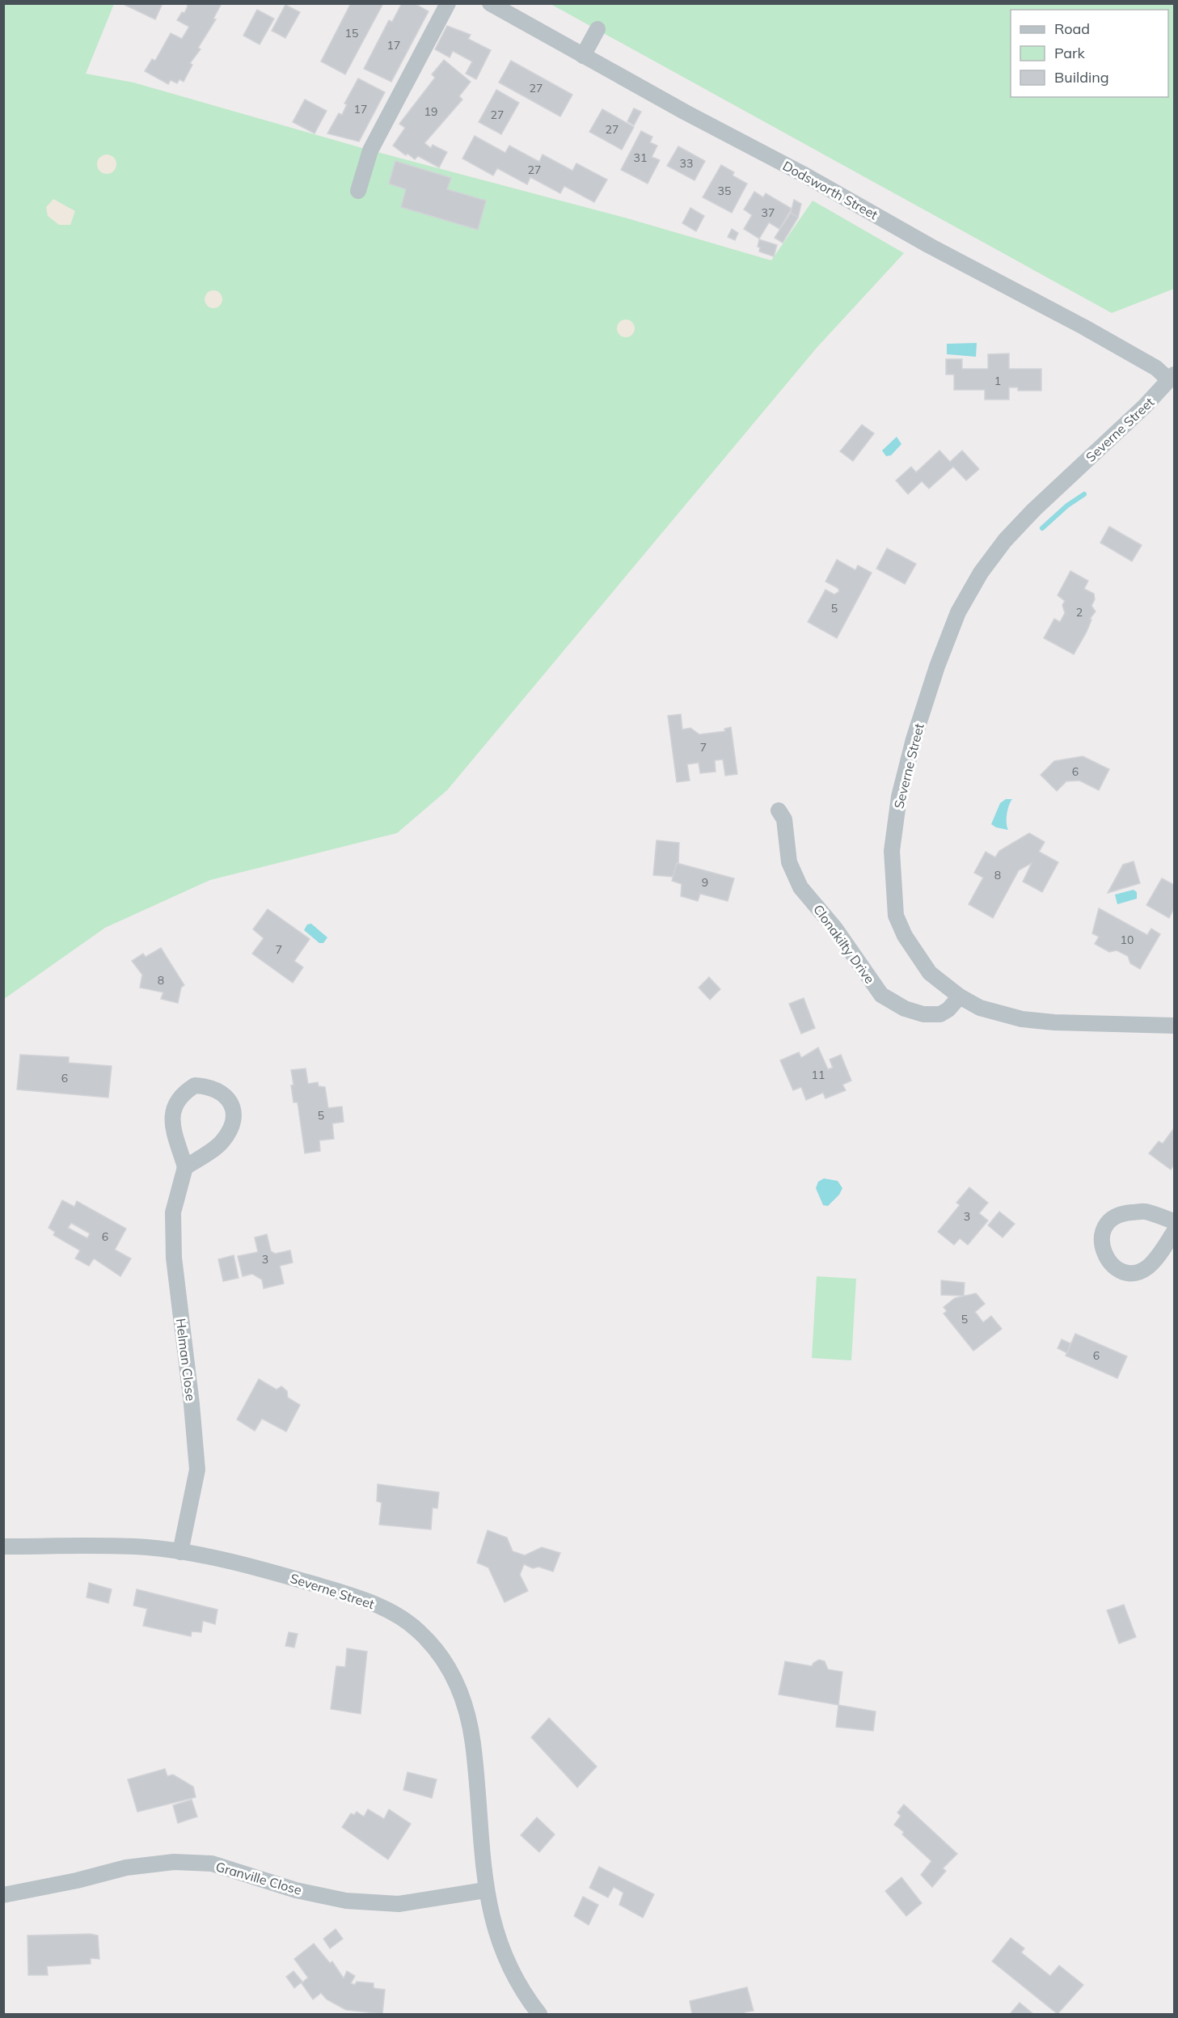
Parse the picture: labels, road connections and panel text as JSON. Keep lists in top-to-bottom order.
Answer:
{
  "streets": {
    "street": [
      "Dodsworth Street",
      "Severne Street",
      "Clonakilty Drive",
      "Helman Close",
      "Granville Close"
    ]
  },
  "crossings": [
    ["Dodsworth Street", "Severne Street"],
    ["Severne Street", "Clonakilty Drive"],
    ["Severne Street", "Helman Close"],
    ["Severne Street", "Granville Close"]
  ],
  "house_numbers": [
    "15",
    "17",
    "27",
    "17",
    "19",
    "27",
    "27",
    "31",
    "33",
    "27",
    "35",
    "37",
    "1",
    "5",
    "2",
    "7",
    "6",
    "8",
    "9",
    "10",
    "7",
    "8",
    "11",
    "6",
    "5",
    "3",
    "6",
    "3",
    "5",
    "6"
  ],
  "legend": ["Road", "Park", "Building"]
}
